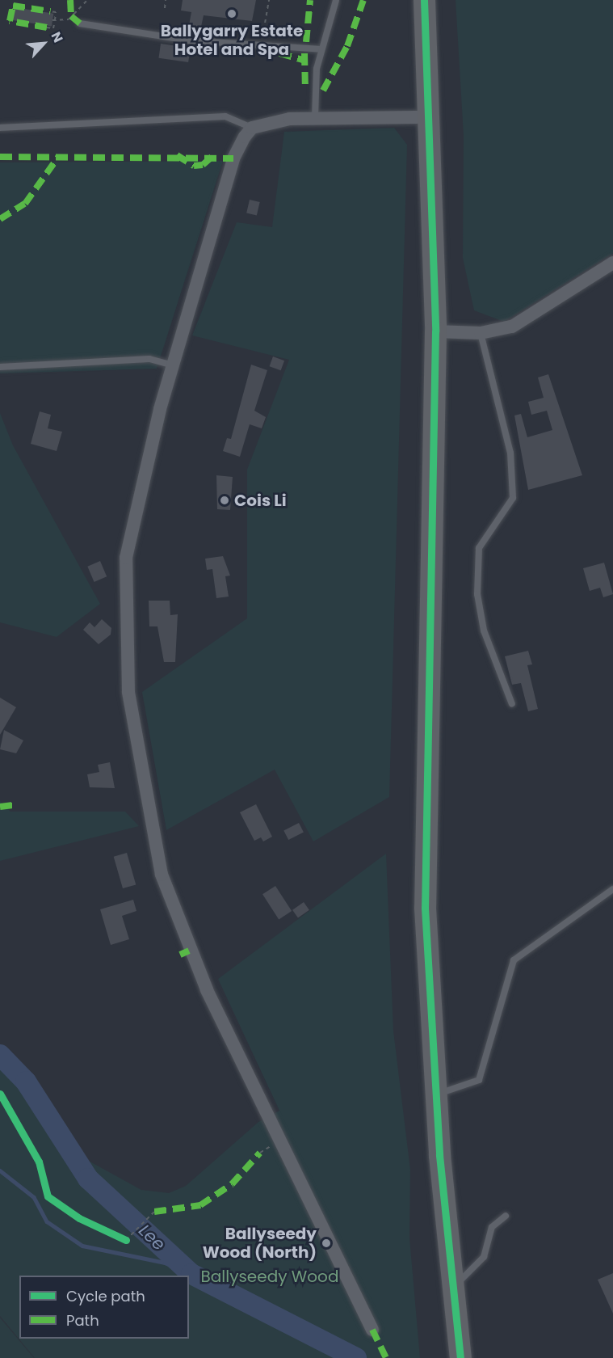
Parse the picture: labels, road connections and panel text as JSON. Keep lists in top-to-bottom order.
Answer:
{
  "water": ["Lee"],
  "parks": ["Ballyseedy Wood"],
  "places": ["Ballygarry Estate Hotel and Spa", "Cois Li", "Ballyseedy Wood (North)"],
  "legend": ["Cycle path", "Path"],
  "north": "top right"
}
